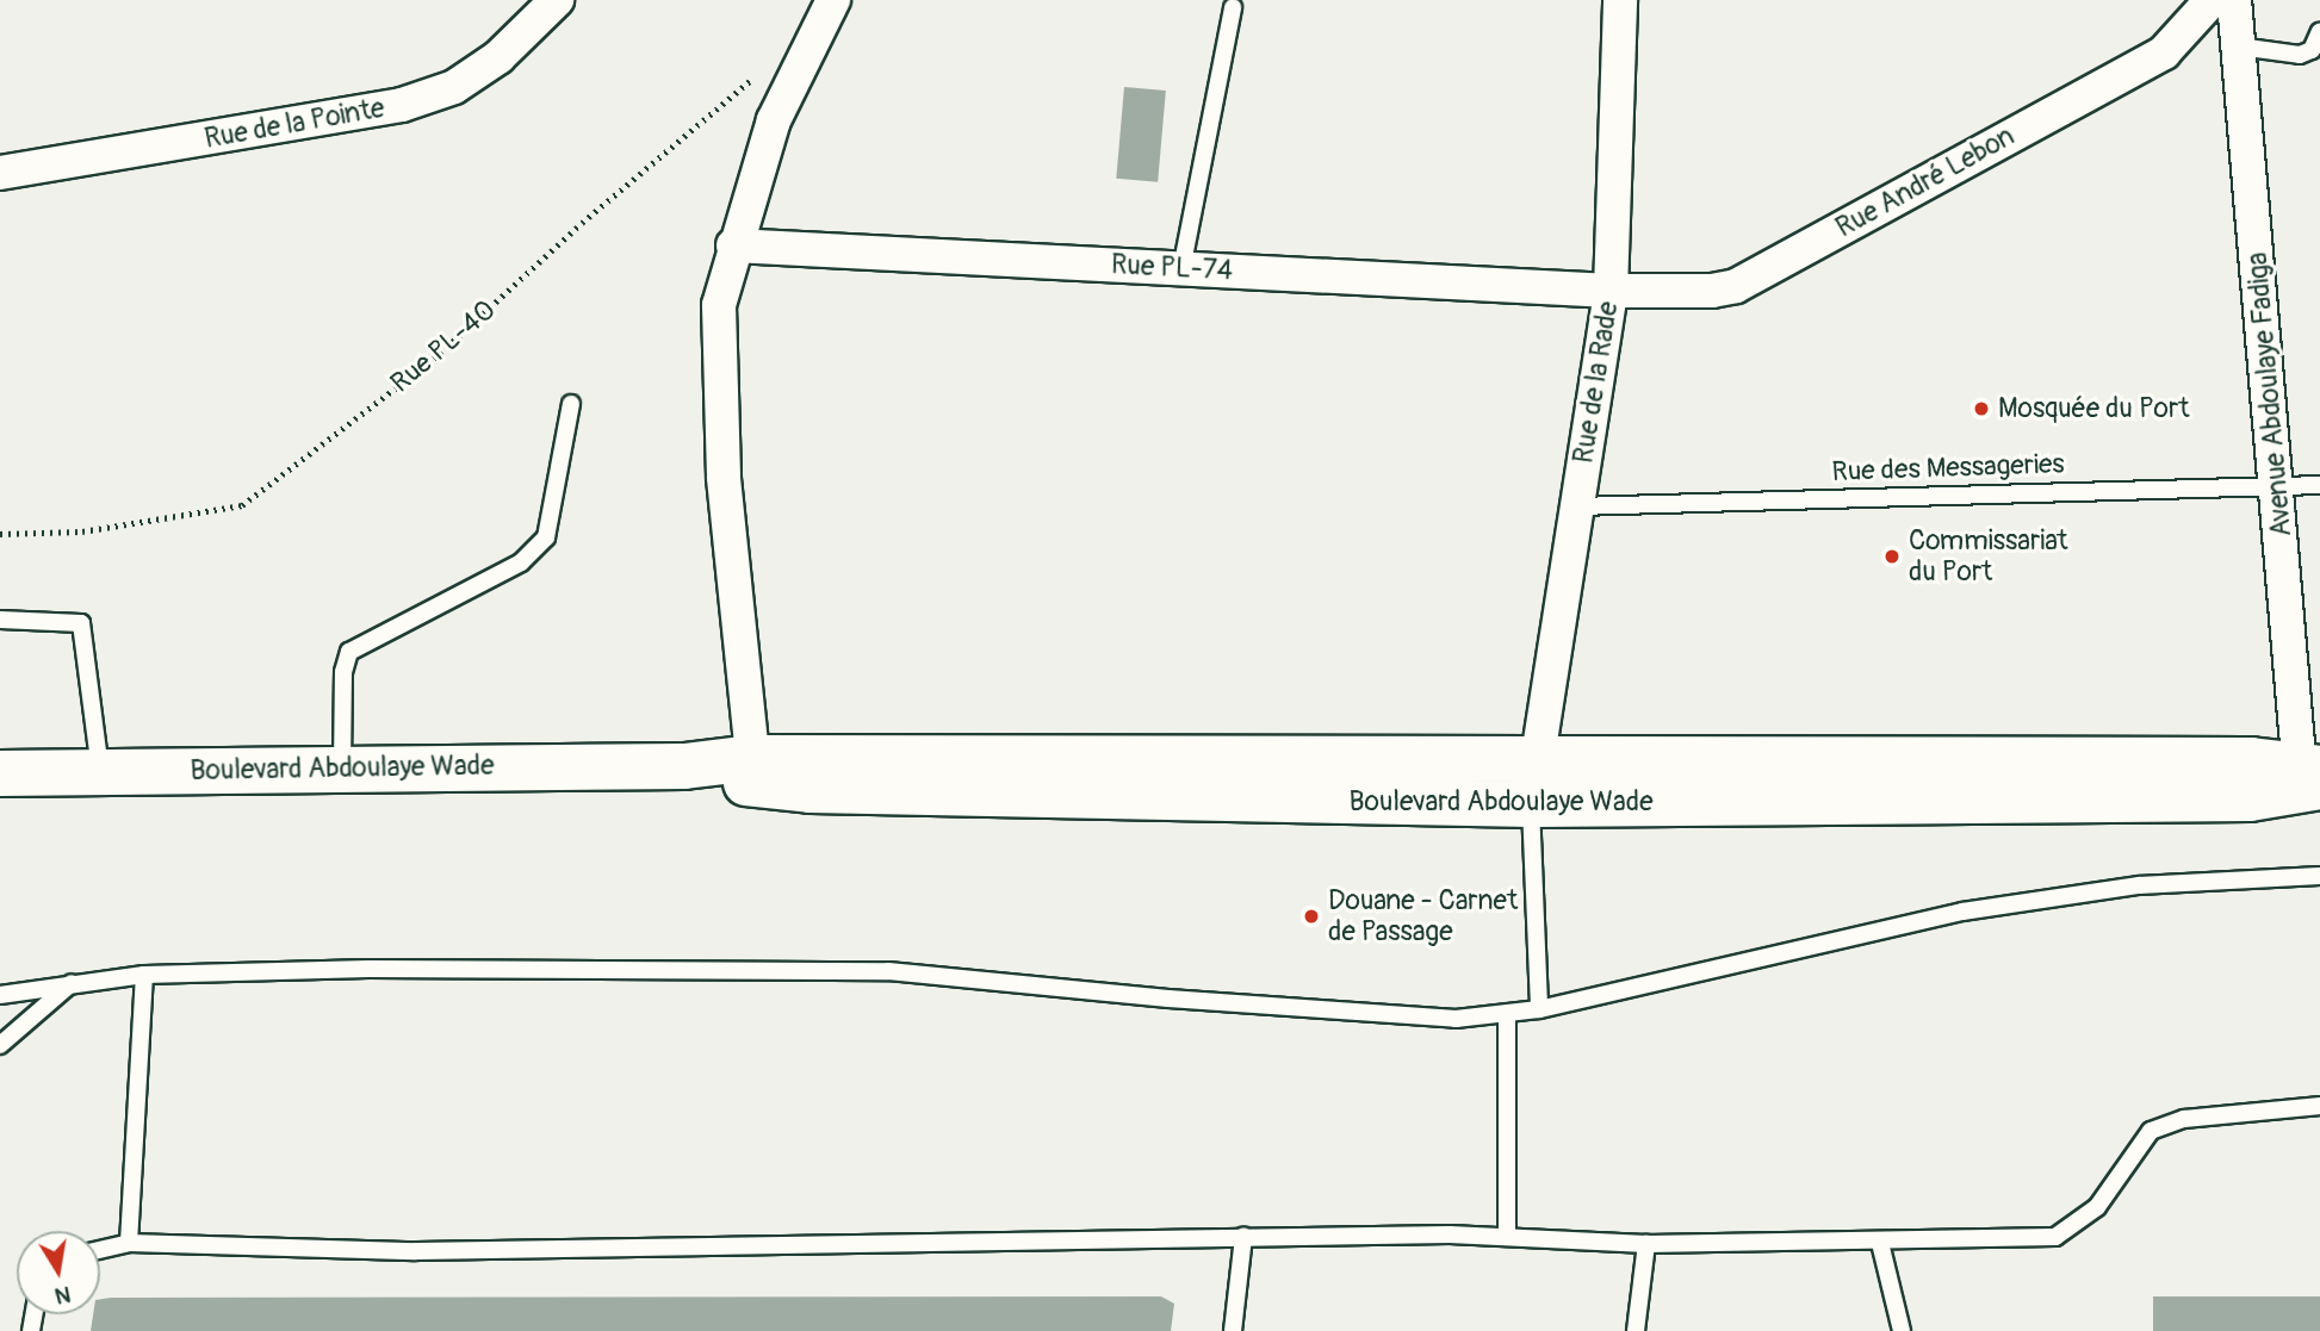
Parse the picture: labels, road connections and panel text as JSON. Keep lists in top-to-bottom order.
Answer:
{
  "streets": {
    "street": [
      "Rue de la Pointe",
      "Rue André Lebon",
      "Rue PL-74",
      "Rue de la Rade",
      "Avenue Abdoulaye Fadiga",
      "Boulevard Abdoulaye Wade"
    ],
    "lane": ["Rue des Messageries"],
    "path": ["Rue PL-40"]
  },
  "crossings": [
    ["Rue André Lebon", "Rue PL-74"],
    ["Rue André Lebon", "Rue de la Rade"],
    ["Rue PL-74", "Rue de la Rade"],
    ["Rue de la Rade", "Rue des Messageries"],
    ["Rue de la Rade", "Boulevard Abdoulaye Wade"],
    ["Avenue Abdoulaye Fadiga", "Rue des Messageries"],
    ["Avenue Abdoulaye Fadiga", "Boulevard Abdoulaye Wade"]
  ],
  "places": ["Mosquée du Port", "Commissariat du Port", "Douane - Carnet de Passage"],
  "north": "bottom"
}
